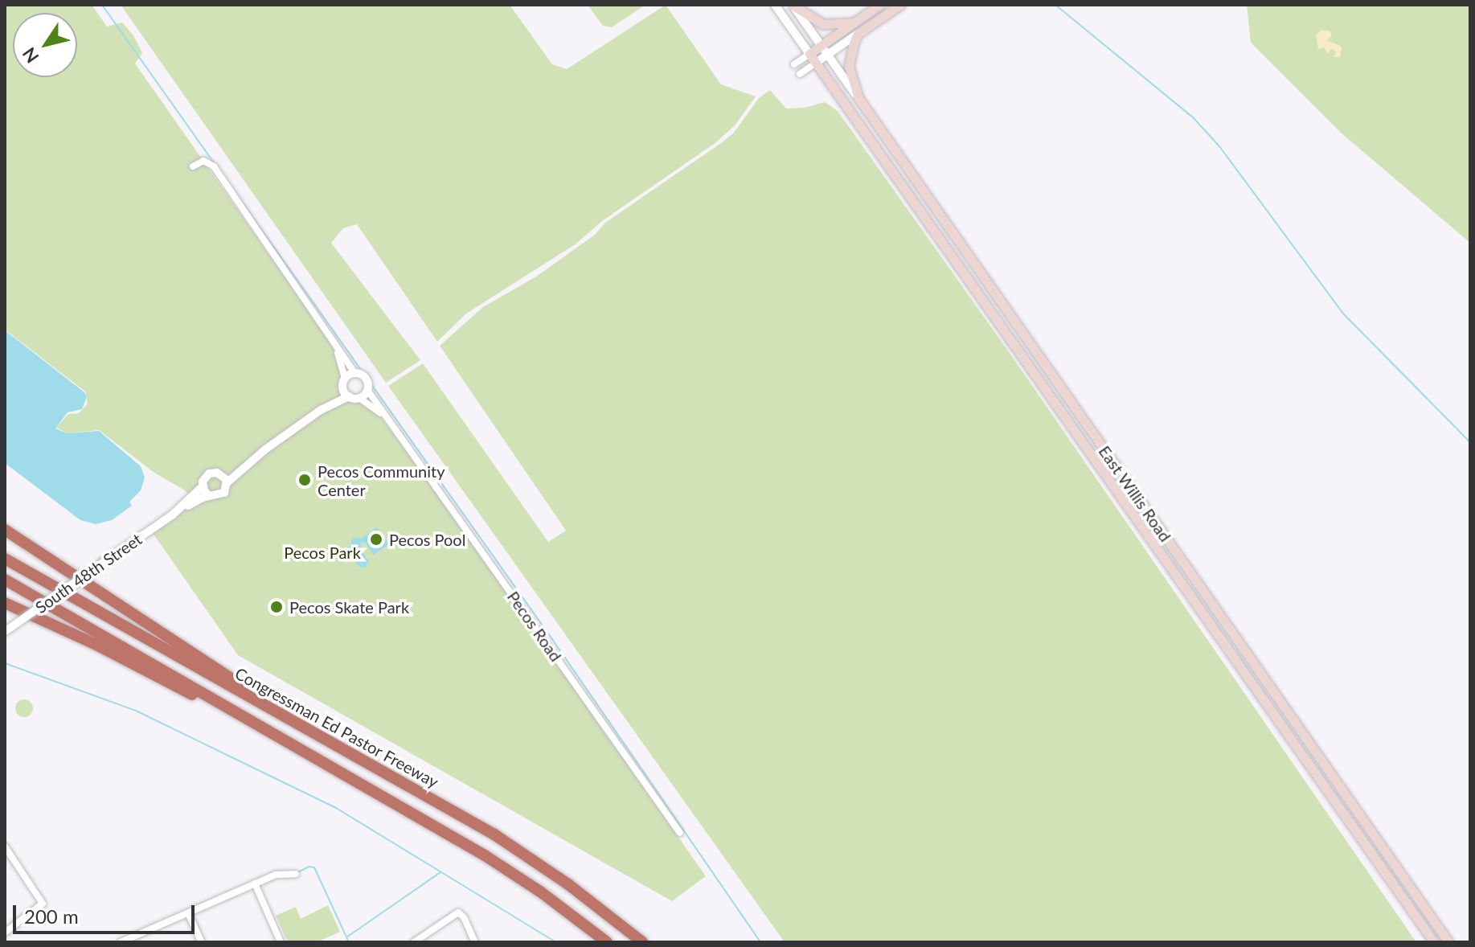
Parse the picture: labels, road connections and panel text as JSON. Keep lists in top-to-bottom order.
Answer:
{
  "streets": {
    "highway": ["Congressman Ed Pastor Freeway"],
    "main road": ["East Willis Road"],
    "street": ["South 48th Street", "Pecos Road"]
  },
  "parks": ["Pecos Park"],
  "places": ["Pecos Community Center", "Pecos Pool", "Pecos Skate Park"],
  "scale_bar": "200 m",
  "north": "bottom left"
}
